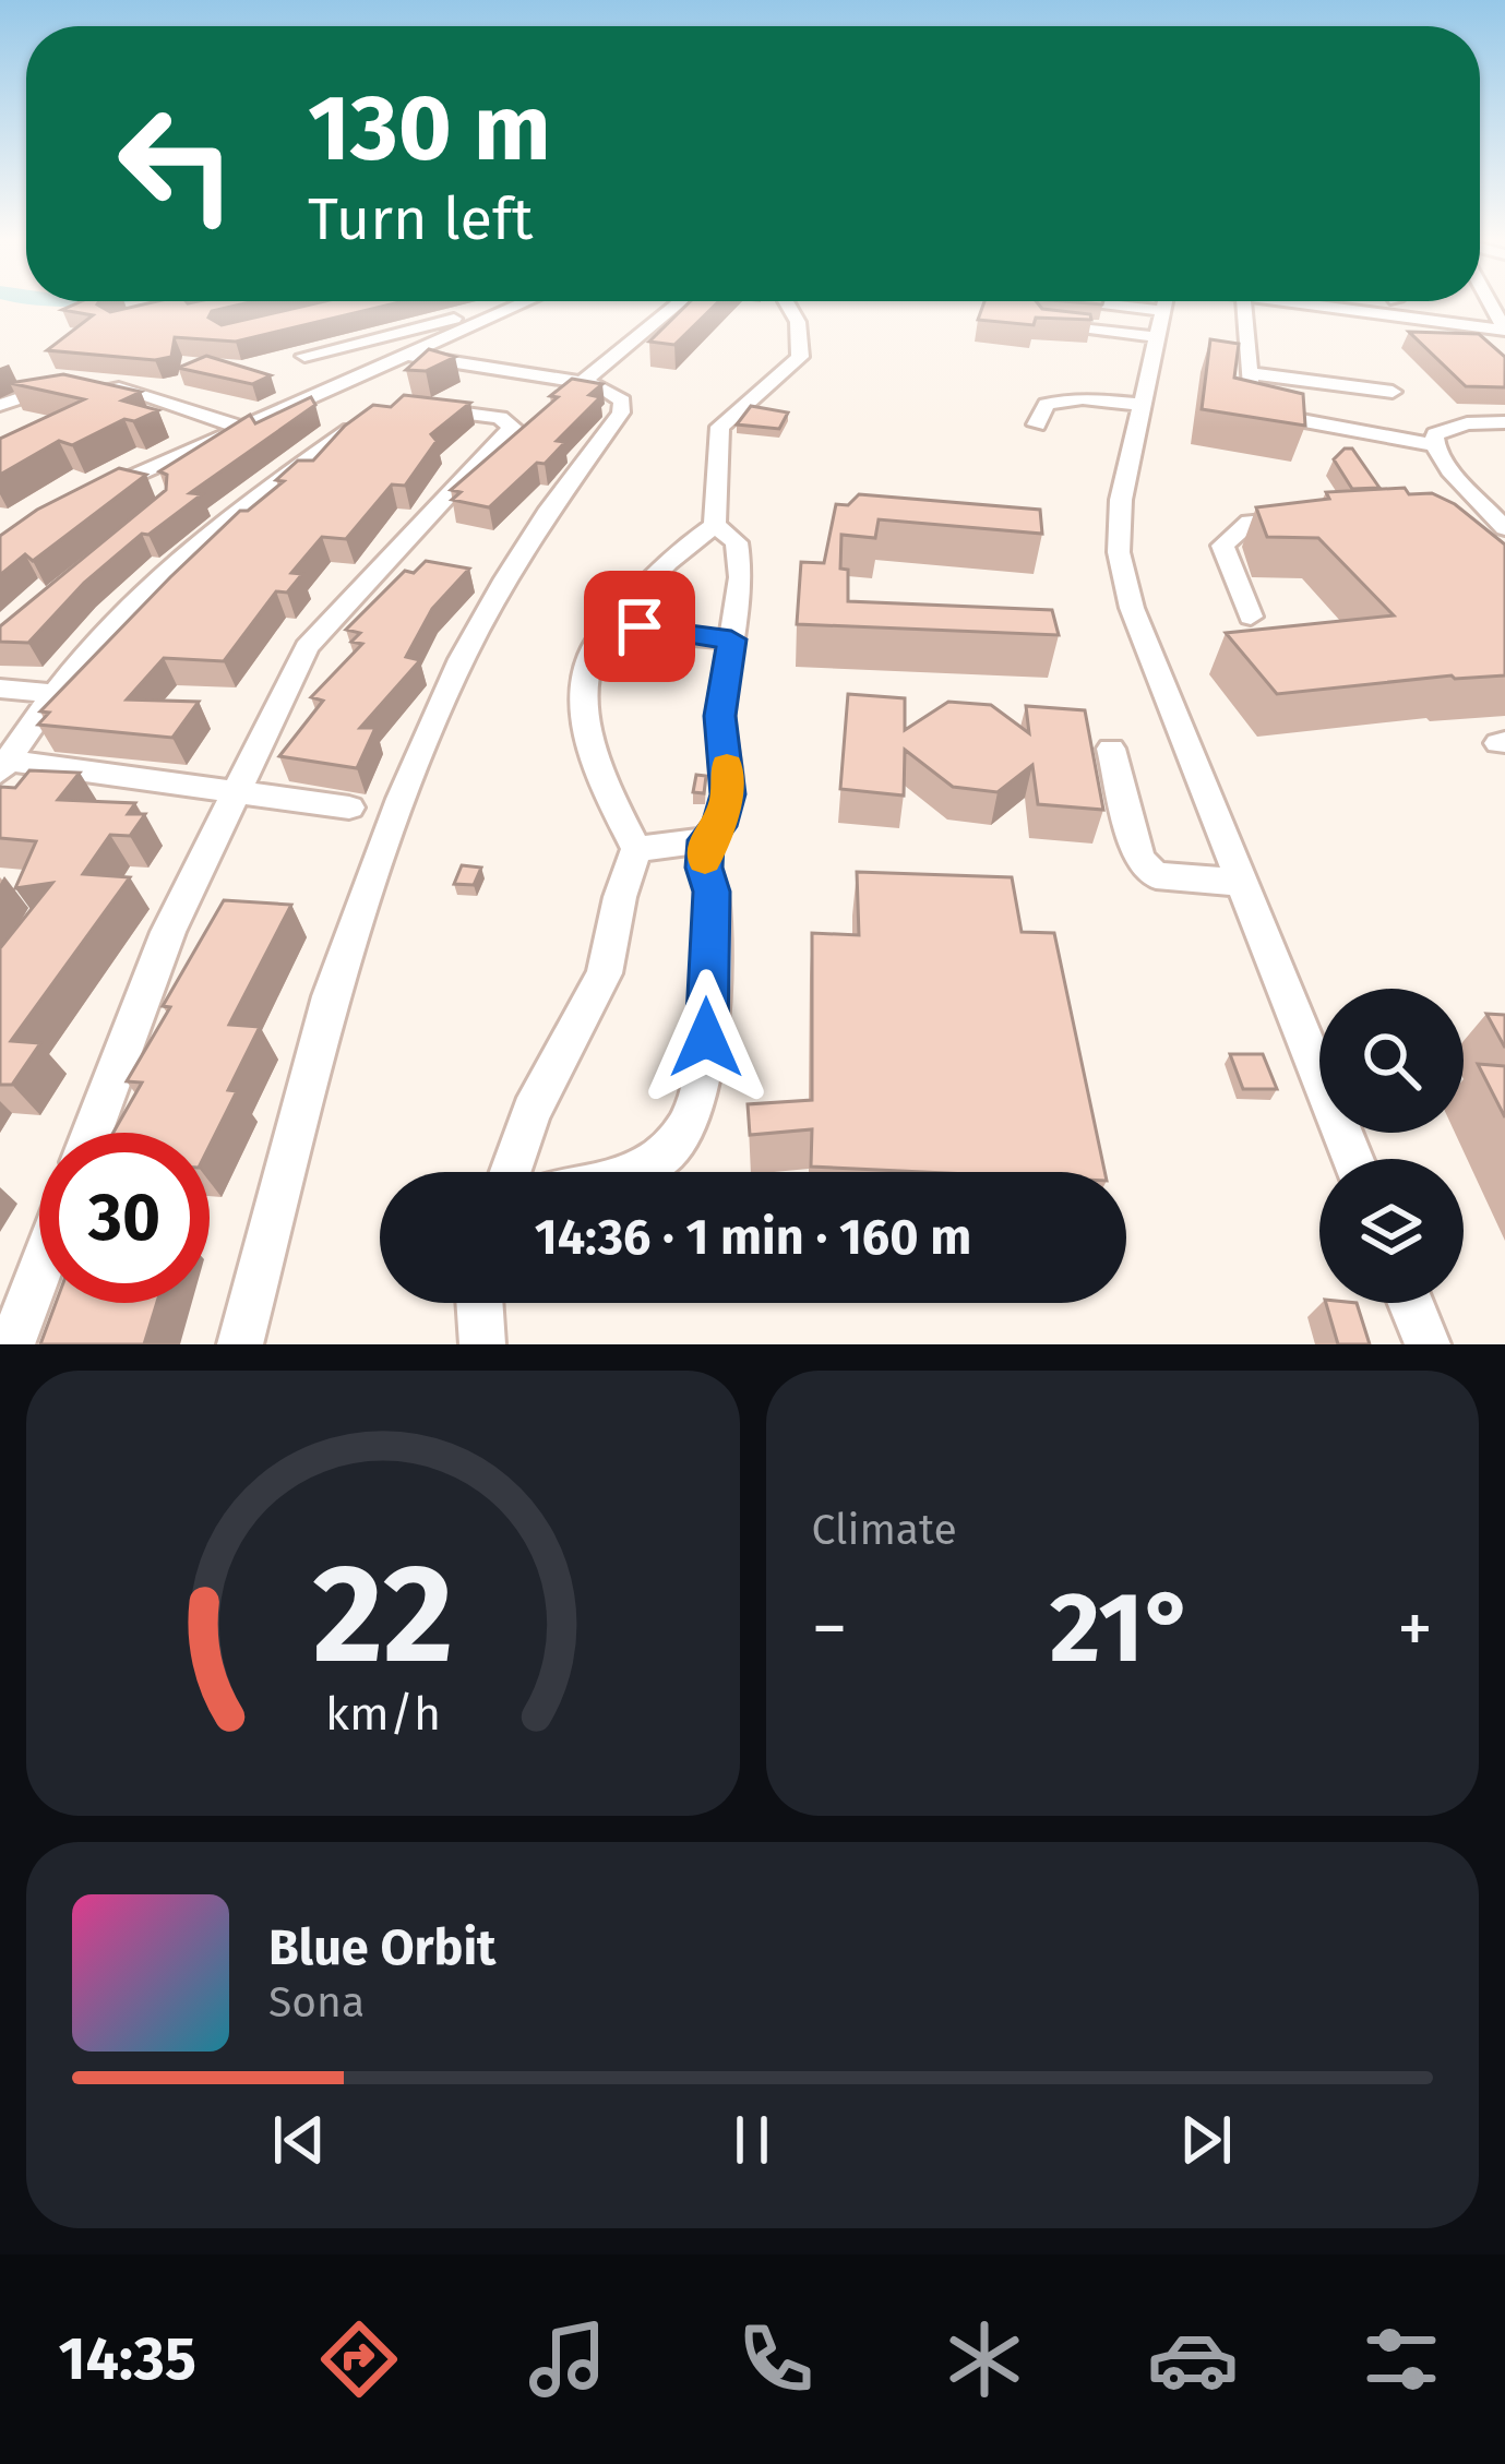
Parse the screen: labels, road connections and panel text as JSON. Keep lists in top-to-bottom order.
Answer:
{
  "page": {
    "turn": ["130 m", "Turn left"],
    "limit": "30",
    "trip": "14:36 · 1 min · 160 m",
    "tile": "Climate",
    "heat": ["−", "21°", "+"],
    "song": ["Blue Orbit", "Sona"],
    "tabs": "14:35",
    "gauge": ["22", "km/h"]
  }
}
